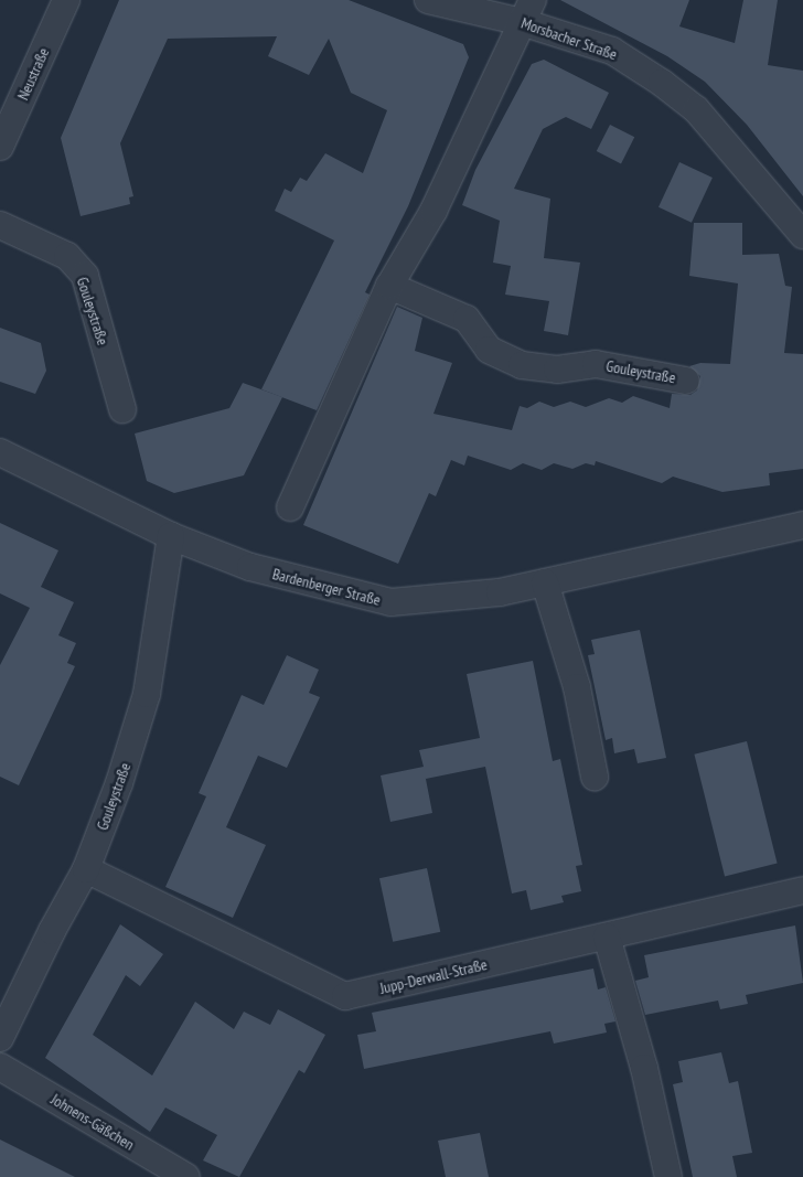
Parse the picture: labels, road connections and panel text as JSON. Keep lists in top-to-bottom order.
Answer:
{
  "streets": {
    "street": [
      "Morsbacher Straße",
      "Neustraße",
      "Gouleystraße",
      "Bardenberger Straße",
      "Jupp-Derwall-Straße",
      "Johnens-Gäßchen"
    ]
  },
  "crossings": [
    ["Gouleystraße", "Bardenberger Straße"],
    ["Gouleystraße", "Jupp-Derwall-Straße"]
  ]
}
